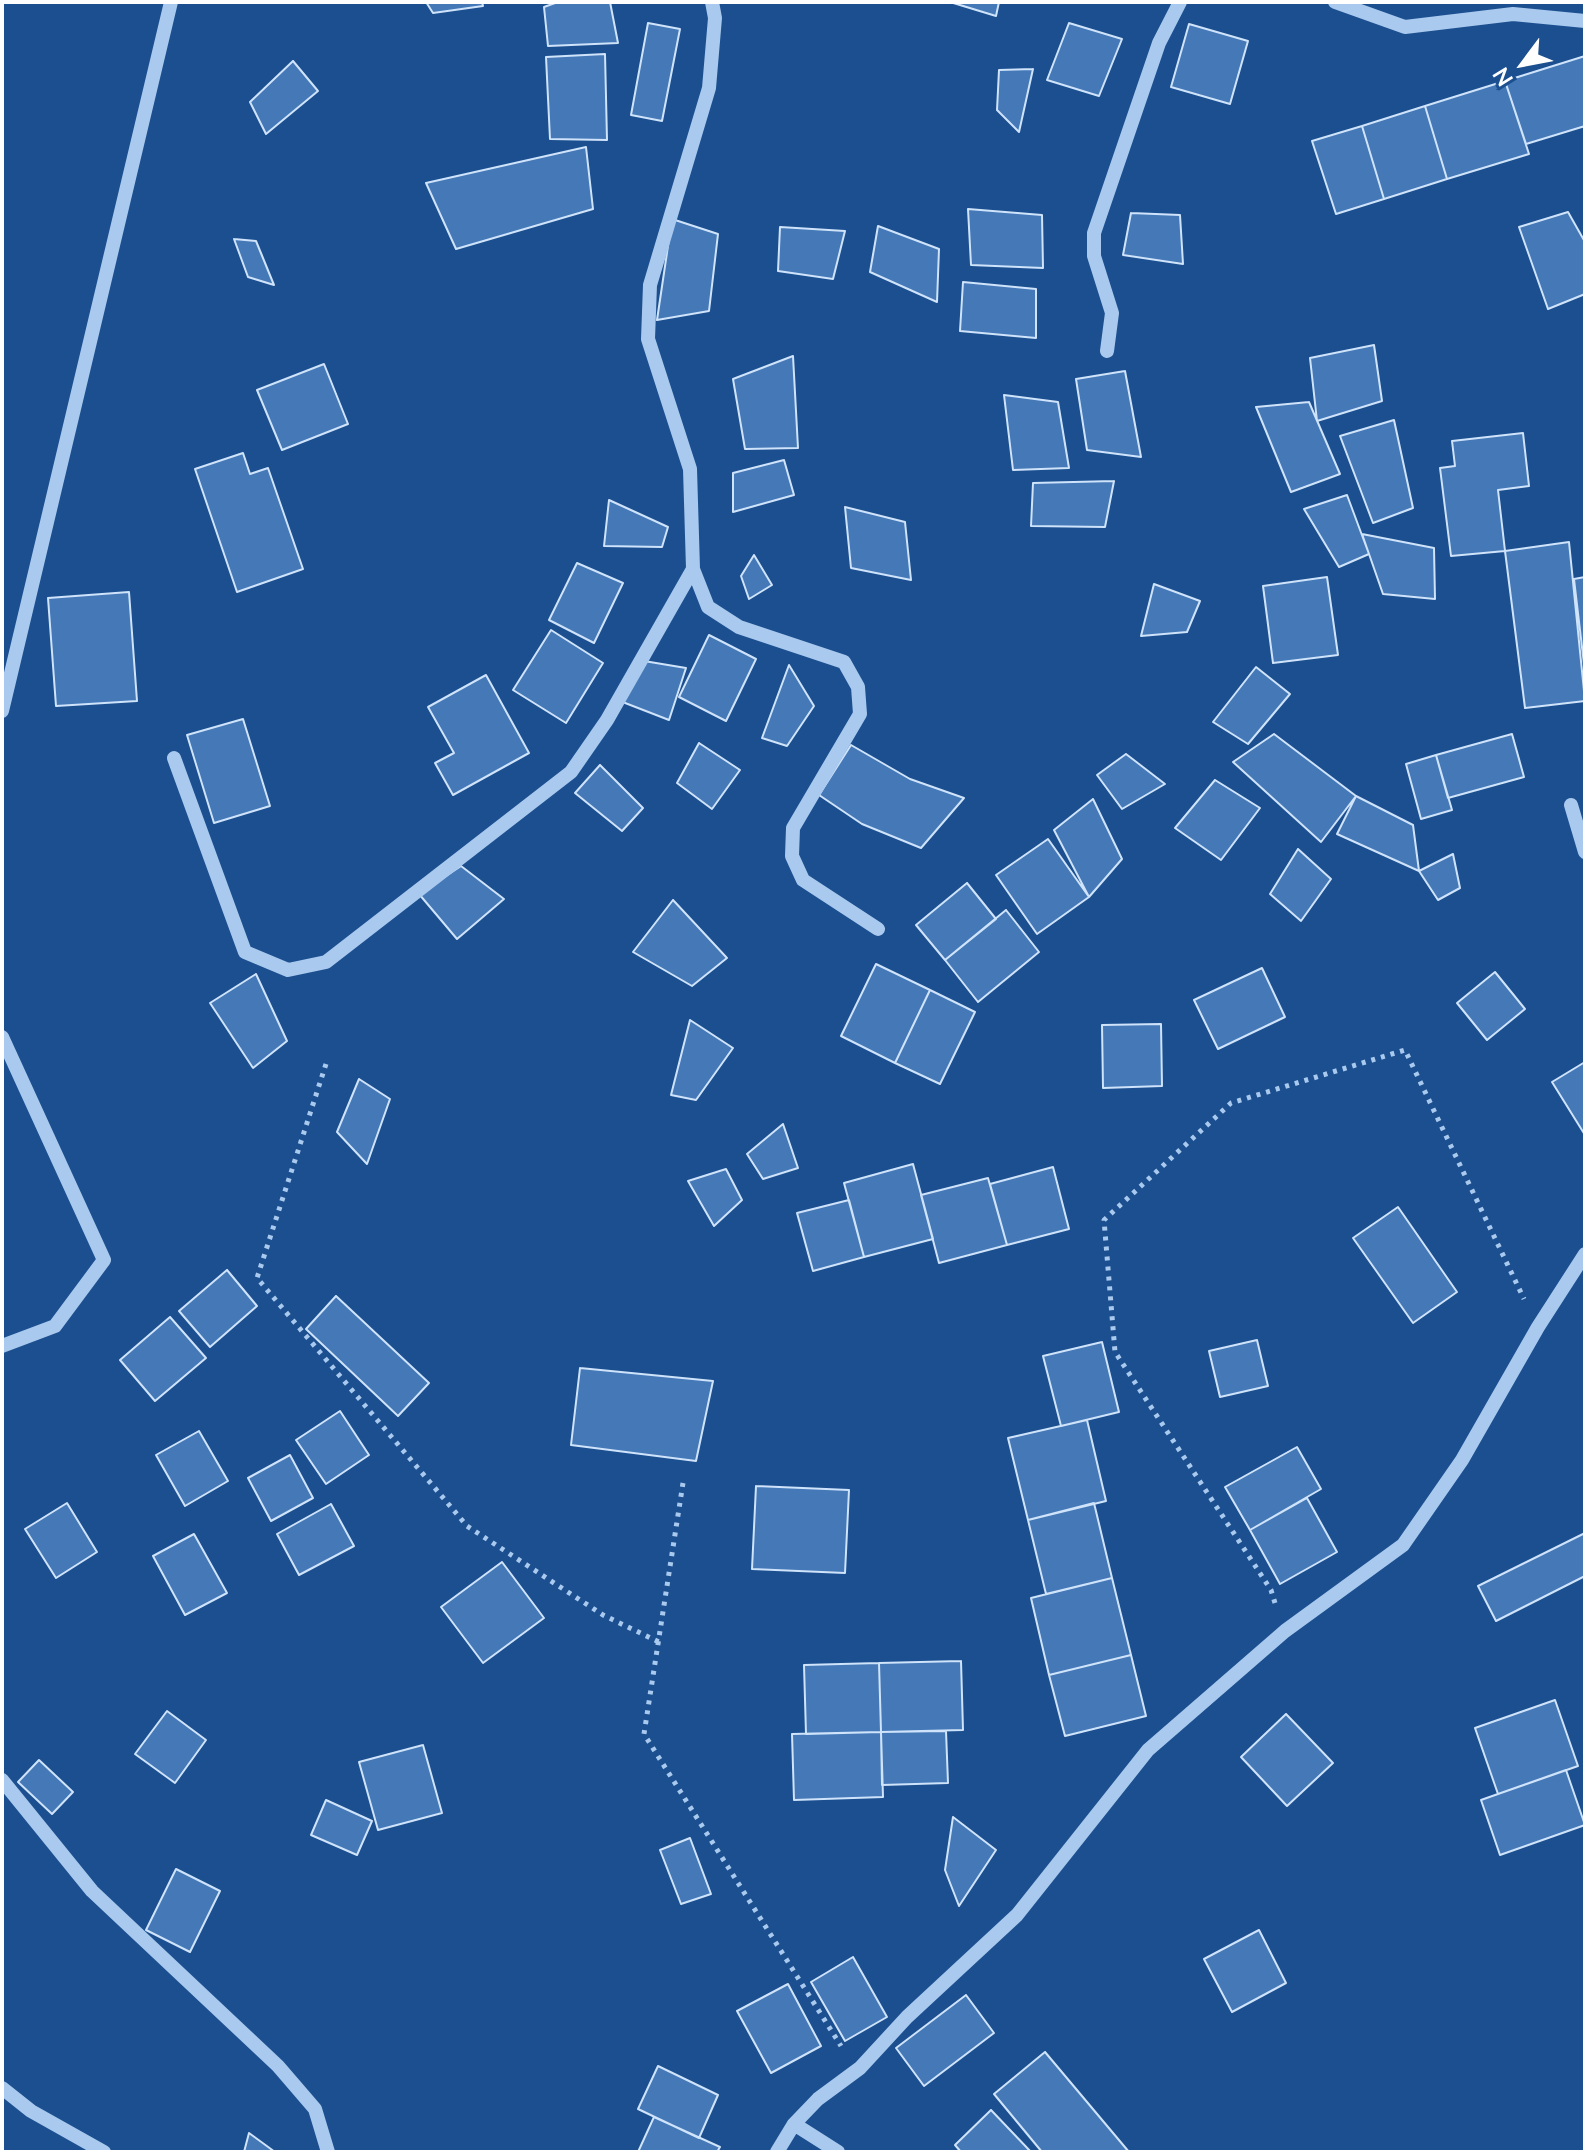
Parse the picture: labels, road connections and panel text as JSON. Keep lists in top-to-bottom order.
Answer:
{
  "north": "bottom left"
}
